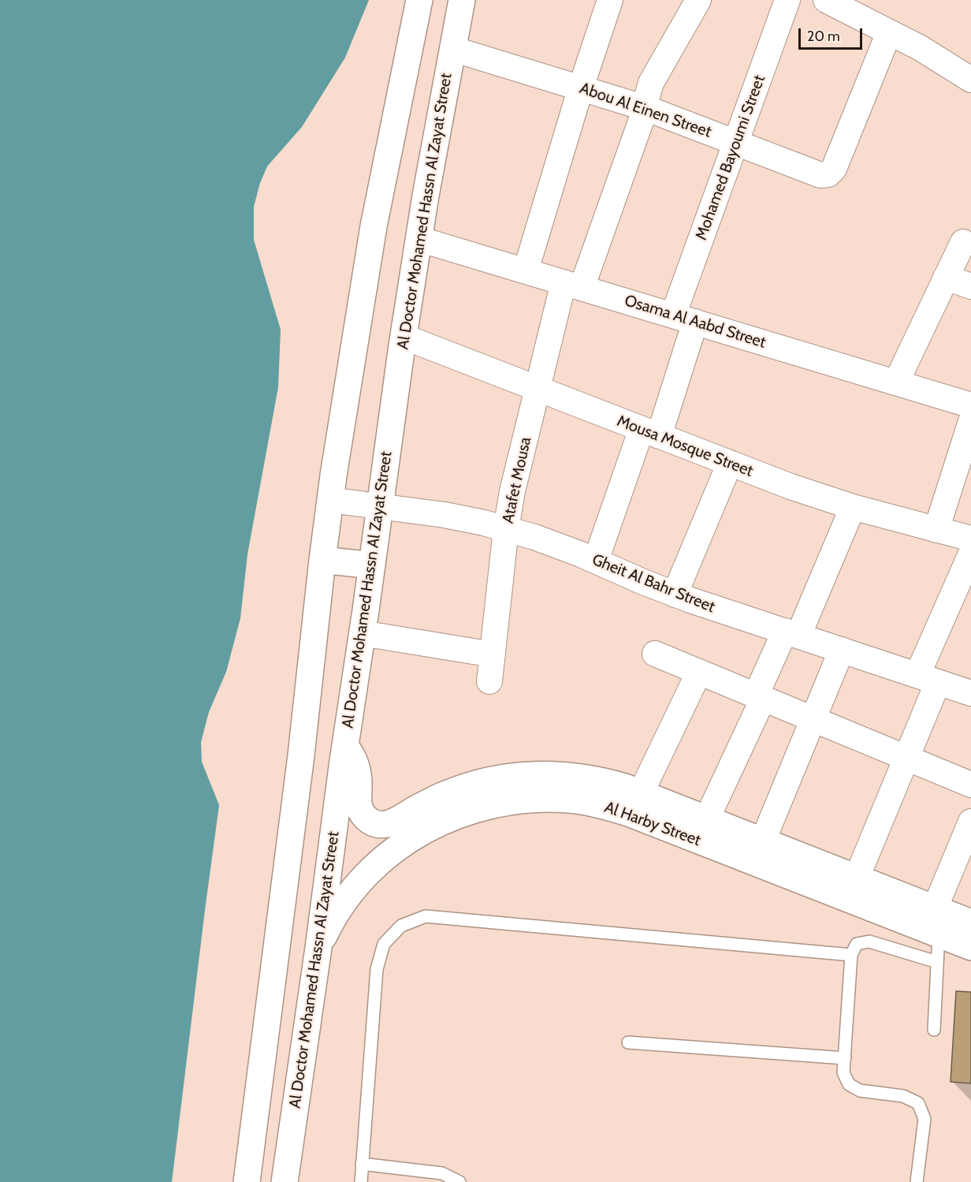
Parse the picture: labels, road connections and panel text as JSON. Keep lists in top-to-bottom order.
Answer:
{
  "streets": {
    "street": [
      "Abou Al Einen Street",
      "Mohamed Bayoumi Street",
      "Al Doctor Mohamed Hassn Al Zayat Street",
      "Osama Al Aabd Street",
      "Mousa Mosque Street",
      "Atafet Mousa",
      "Gheit Al Bahr Street",
      "Al Harby Street"
    ]
  },
  "crossings": [
    ["Abou Al Einen Street", "Mohamed Bayoumi Street"],
    ["Abou Al Einen Street", "Al Doctor Mohamed Hassn Al Zayat Street"],
    ["Abou Al Einen Street", "Atafet Mousa"],
    ["Mohamed Bayoumi Street", "Osama Al Aabd Street"],
    ["Mohamed Bayoumi Street", "Mousa Mosque Street"],
    ["Al Doctor Mohamed Hassn Al Zayat Street", "Osama Al Aabd Street"],
    ["Al Doctor Mohamed Hassn Al Zayat Street", "Mousa Mosque Street"],
    ["Al Doctor Mohamed Hassn Al Zayat Street", "Gheit Al Bahr Street"],
    ["Al Doctor Mohamed Hassn Al Zayat Street", "Al Harby Street"],
    ["Osama Al Aabd Street", "Atafet Mousa"],
    ["Mousa Mosque Street", "Atafet Mousa"],
    ["Atafet Mousa", "Gheit Al Bahr Street"]
  ],
  "scale_bar": "20 m"
}
